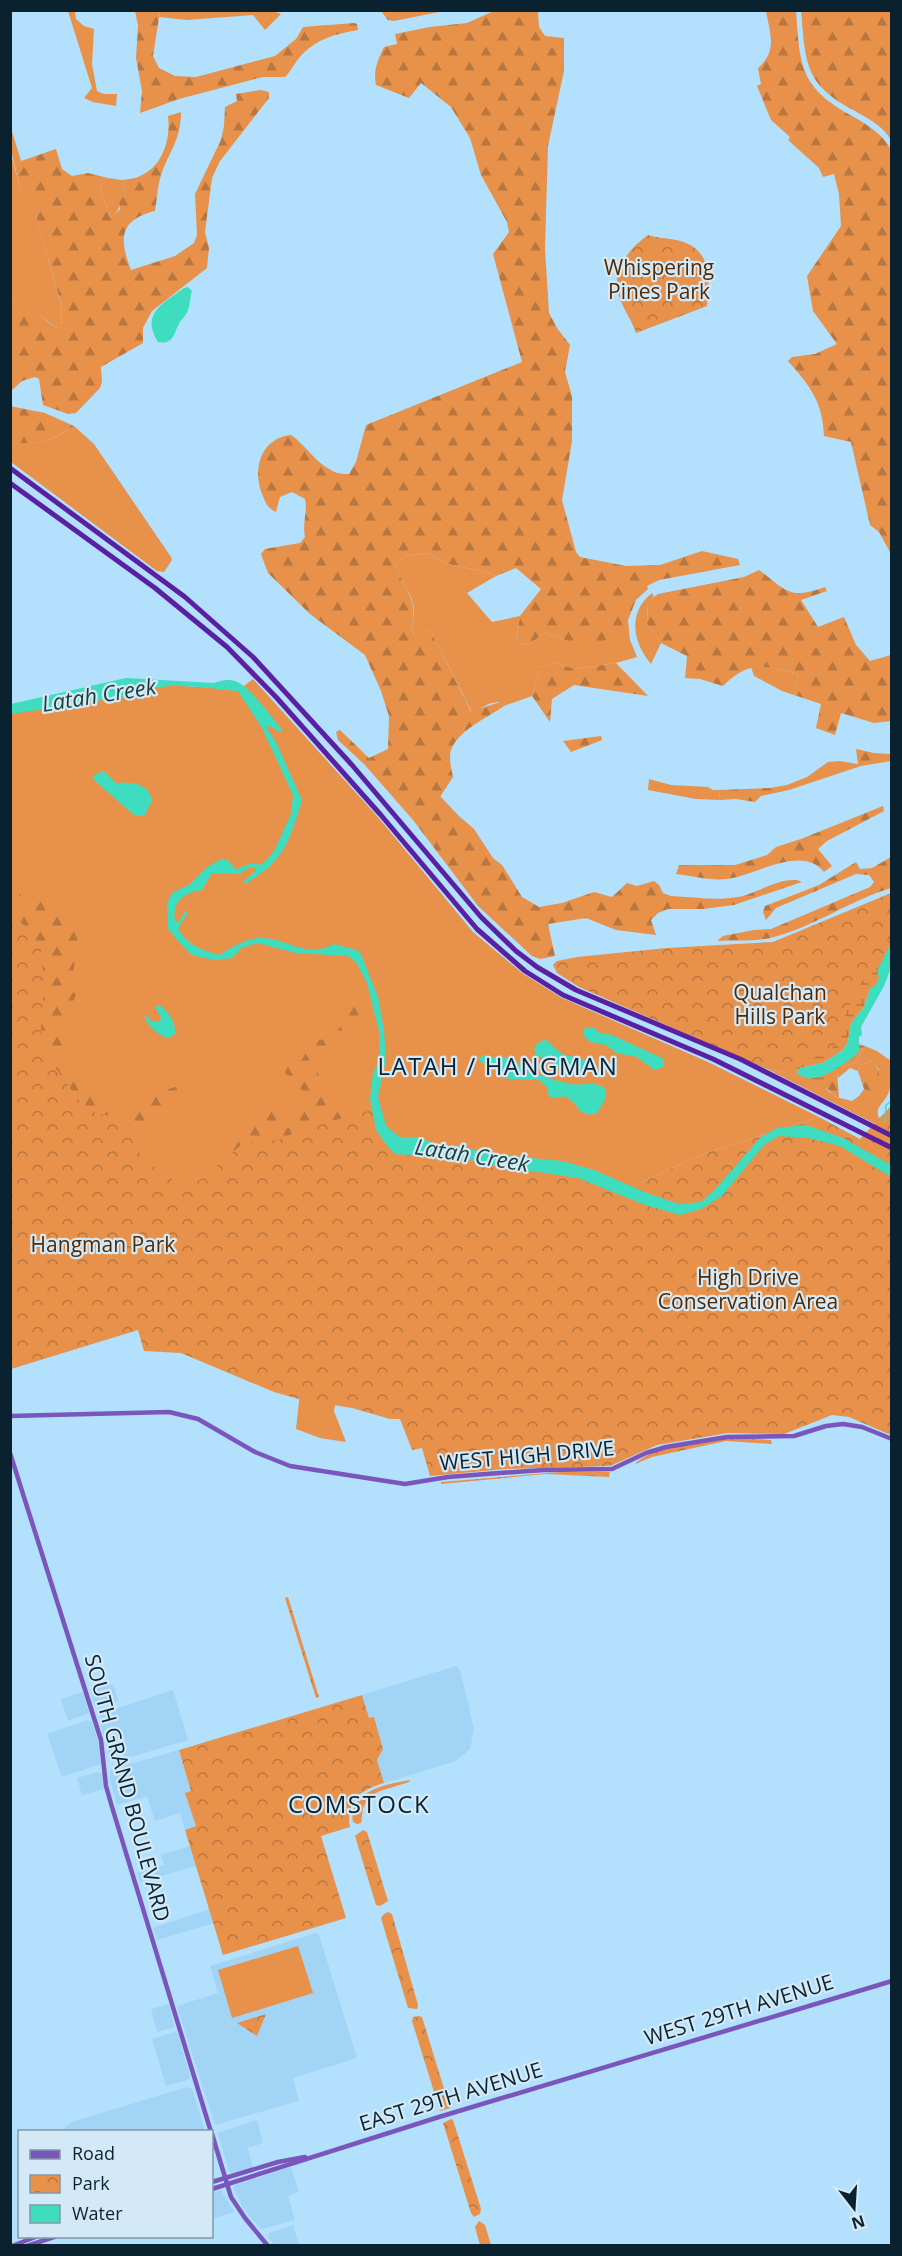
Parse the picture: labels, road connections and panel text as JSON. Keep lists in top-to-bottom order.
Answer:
{
  "streets": {
    "main road": [
      "WEST HIGH DRIVE",
      "SOUTH GRAND BOULEVARD",
      "WEST 29TH AVENUE",
      "EAST 29TH AVENUE"
    ]
  },
  "crossings": [
    ["SOUTH GRAND BOULEVARD", "EAST 29TH AVENUE"],
    ["WEST 29TH AVENUE", "EAST 29TH AVENUE"]
  ],
  "districts": ["LATAH / HANGMAN", "COMSTOCK"],
  "water": ["Latah Creek"],
  "parks": [
    "Whispering Pines Park",
    "Qualchan Hills Park",
    "Hangman Park",
    "High Drive Conservation Area"
  ],
  "legend": ["Road", "Park", "Water"],
  "north": "bottom"
}
